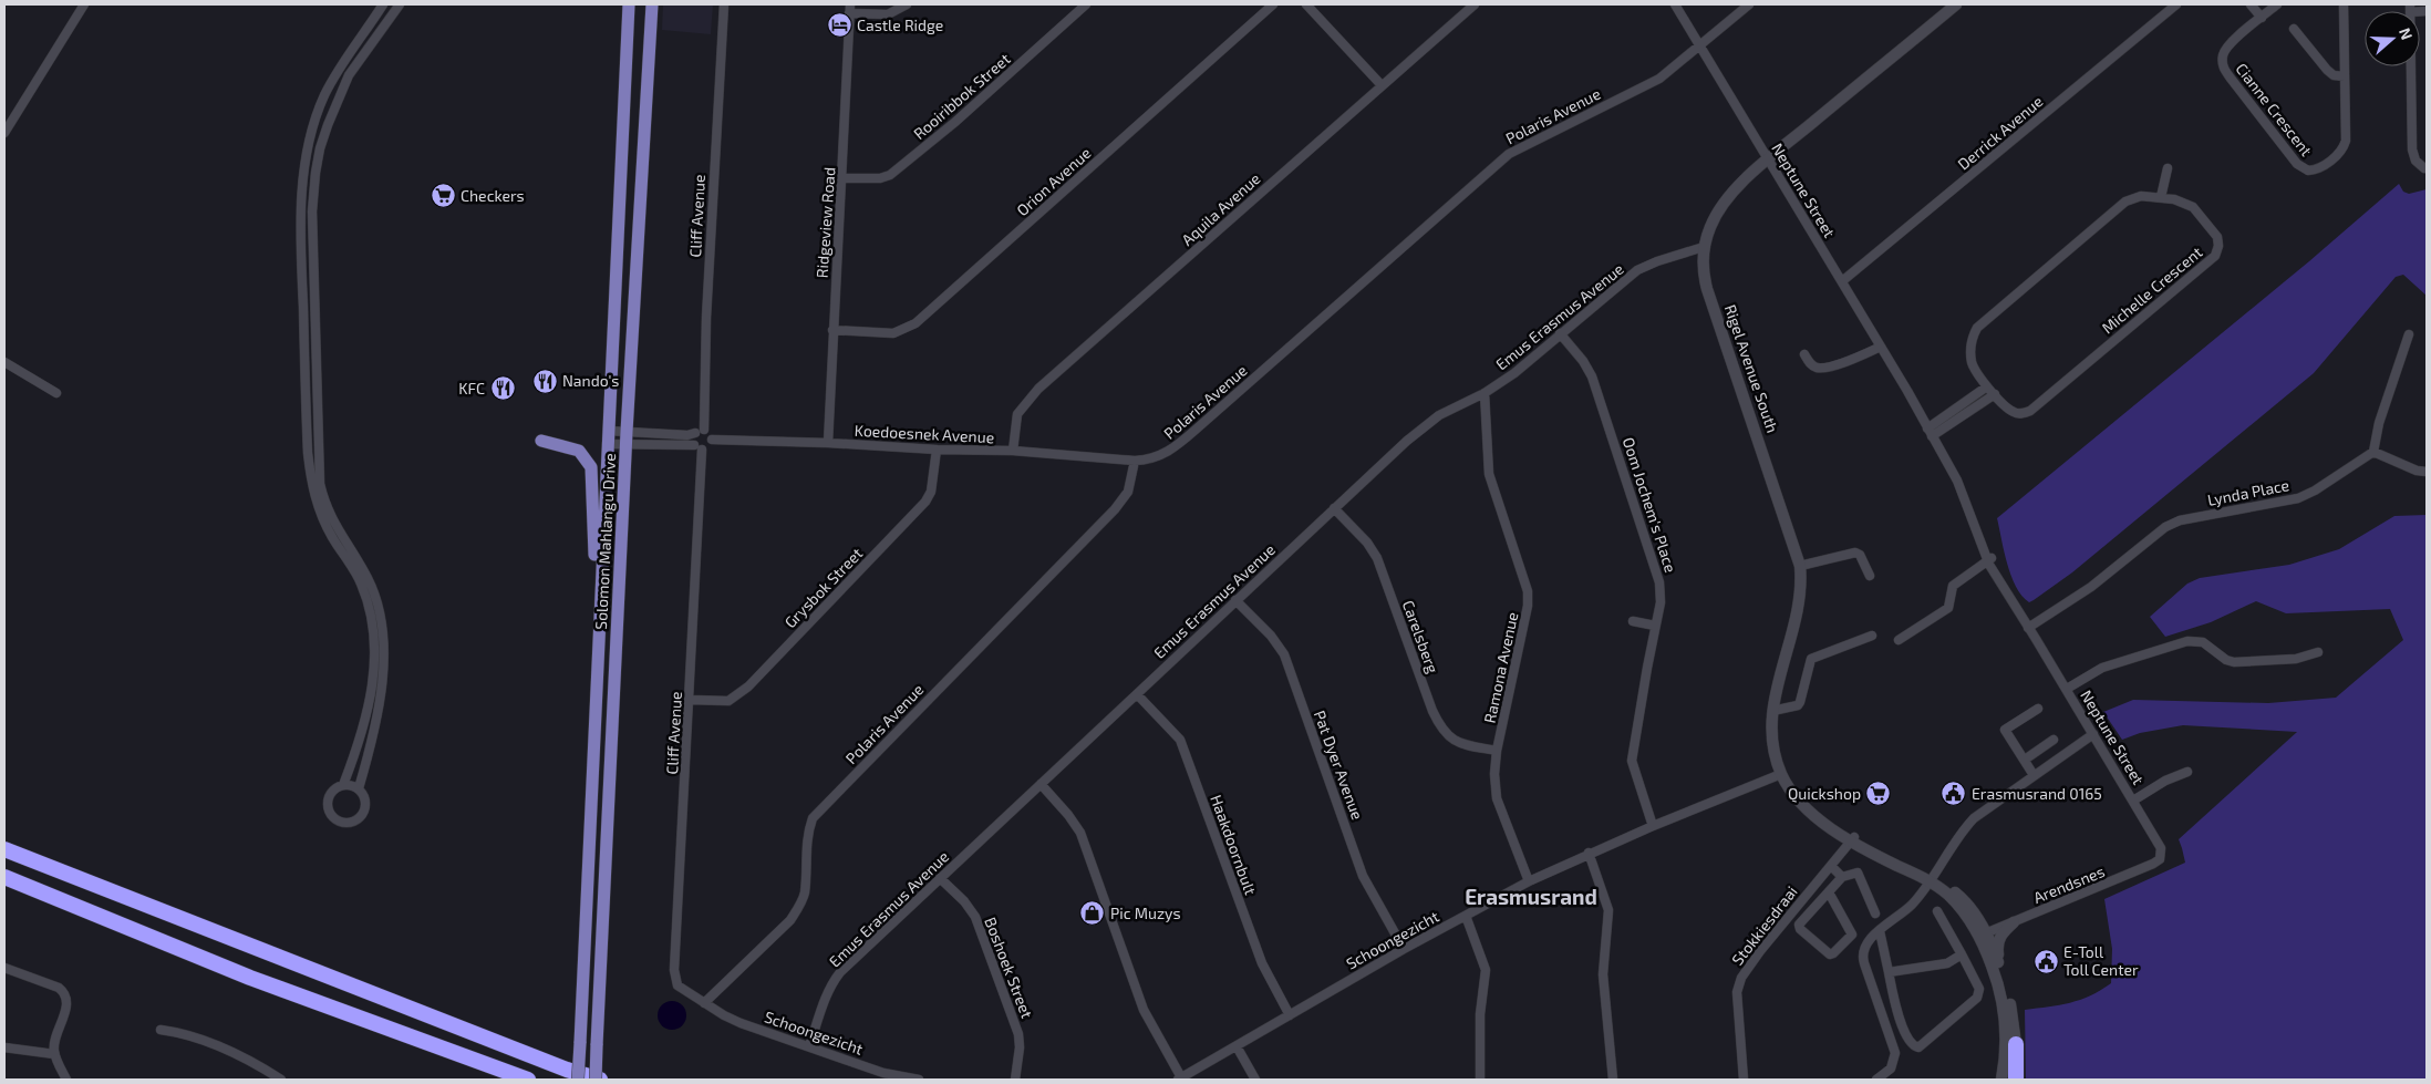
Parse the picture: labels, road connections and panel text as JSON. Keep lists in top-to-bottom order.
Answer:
{
  "streets": {
    "main road": ["Rigel Avenue South", "Solomon Mahlangu Drive"],
    "street": [
      "Rooiribbok Street",
      "Cianne Crescent",
      "Polaris Avenue",
      "Derrick Avenue",
      "Orion Avenue",
      "Neptune Street",
      "Aquila Avenue",
      "Cliff Avenue",
      "Ridgeview Road",
      "Michelle Crescent",
      "Emus Erasmus Avenue",
      "Koedoesnek Avenue",
      "Lynda Place",
      "Oom Jochem's Place",
      "Grysbok Street",
      "Carelsberg",
      "Ramona Avenue",
      "Pat Dyer Avenue",
      "Haakdoornbult",
      "Arendsnes",
      "Stokkiesdraai",
      "Schoongezicht",
      "Boshoek Street"
    ]
  },
  "crossings": [
    ["Rooiribbok Street", "Ridgeview Road"],
    ["Polaris Avenue", "Neptune Street"],
    ["Polaris Avenue", "Cliff Avenue"],
    ["Polaris Avenue", "Koedoesnek Avenue"],
    ["Polaris Avenue", "Schoongezicht"],
    ["Derrick Avenue", "Neptune Street"],
    ["Orion Avenue", "Ridgeview Road"],
    ["Neptune Street", "Rigel Avenue South"],
    ["Neptune Street", "Lynda Place"],
    ["Neptune Street", "Arendsnes"],
    ["Aquila Avenue", "Koedoesnek Avenue"],
    ["Cliff Avenue", "Koedoesnek Avenue"],
    ["Cliff Avenue", "Grysbok Street"],
    ["Cliff Avenue", "Schoongezicht"],
    ["Ridgeview Road", "Koedoesnek Avenue"],
    ["Emus Erasmus Avenue", "Rigel Avenue South"],
    ["Emus Erasmus Avenue", "Oom Jochem's Place"],
    ["Emus Erasmus Avenue", "Carelsberg"],
    ["Emus Erasmus Avenue", "Ramona Avenue"],
    ["Emus Erasmus Avenue", "Pat Dyer Avenue"],
    ["Emus Erasmus Avenue", "Haakdoornbult"],
    ["Emus Erasmus Avenue", "Schoongezicht"],
    ["Emus Erasmus Avenue", "Boshoek Street"],
    ["Rigel Avenue South", "Arendsnes"],
    ["Rigel Avenue South", "Stokkiesdraai"],
    ["Rigel Avenue South", "Schoongezicht"],
    ["Koedoesnek Avenue", "Grysbok Street"],
    ["Oom Jochem's Place", "Schoongezicht"],
    ["Carelsberg", "Ramona Avenue"],
    ["Ramona Avenue", "Schoongezicht"],
    ["Pat Dyer Avenue", "Schoongezicht"],
    ["Haakdoornbult", "Schoongezicht"]
  ],
  "districts": ["Erasmusrand"],
  "places": {
    "hotel": ["Castle Ridge"],
    "supermarket": ["Checkers", "Quickshop"],
    "restaurant": ["Nando's", "KFC"],
    "public building": ["Erasmusrand 0165", "E-Toll Toll Center"],
    "shop": ["Pic Muzys"]
  },
  "north": "right"
}
